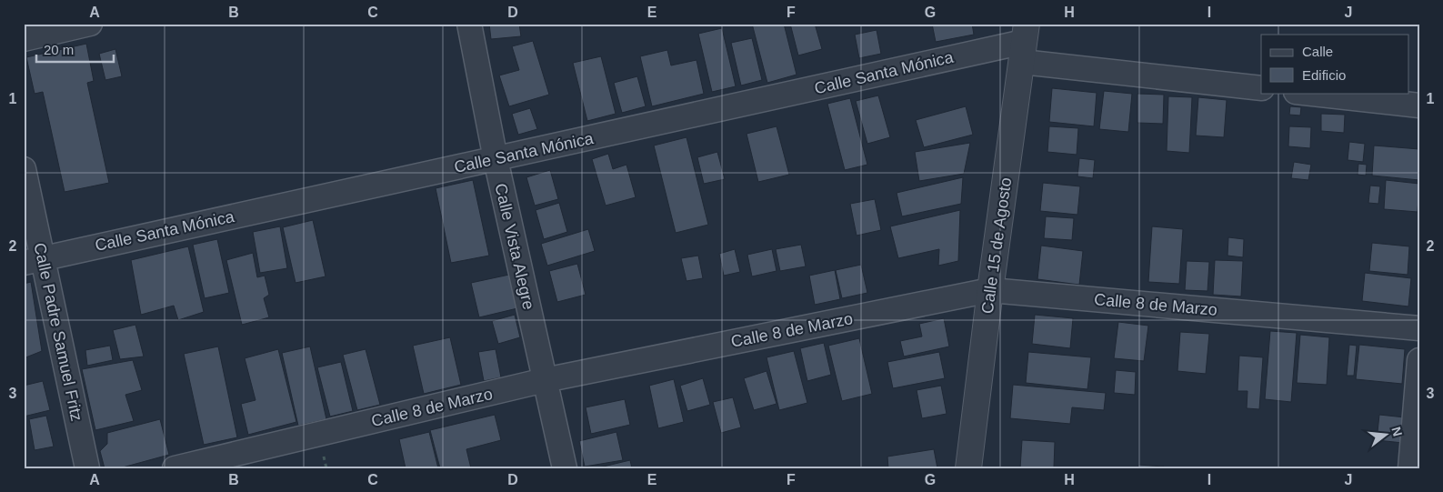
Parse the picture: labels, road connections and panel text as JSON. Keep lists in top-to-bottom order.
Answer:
{
  "streets": {
    "street": [
      "Calle Santa Mónica",
      "Calle 15 de Agosto",
      "Calle Vista Alegre",
      "Calle 8 de Marzo",
      "Calle Padre Samuel Fritz"
    ]
  },
  "crossings": [
    ["Calle Santa Mónica", "Calle 15 de Agosto"],
    ["Calle Santa Mónica", "Calle Vista Alegre"],
    ["Calle Santa Mónica", "Calle Padre Samuel Fritz"],
    ["Calle 15 de Agosto", "Calle 8 de Marzo"],
    ["Calle Vista Alegre", "Calle 8 de Marzo"]
  ],
  "legend": ["Calle", "Edificio"],
  "scale_bar": "20 m",
  "north": "right",
  "grid": {
    "columns": [
      "A",
      "B",
      "C",
      "D",
      "E",
      "F",
      "G",
      "H",
      "I",
      "J"
    ],
    "rows": ["1", "2", "3"]
  }
}
